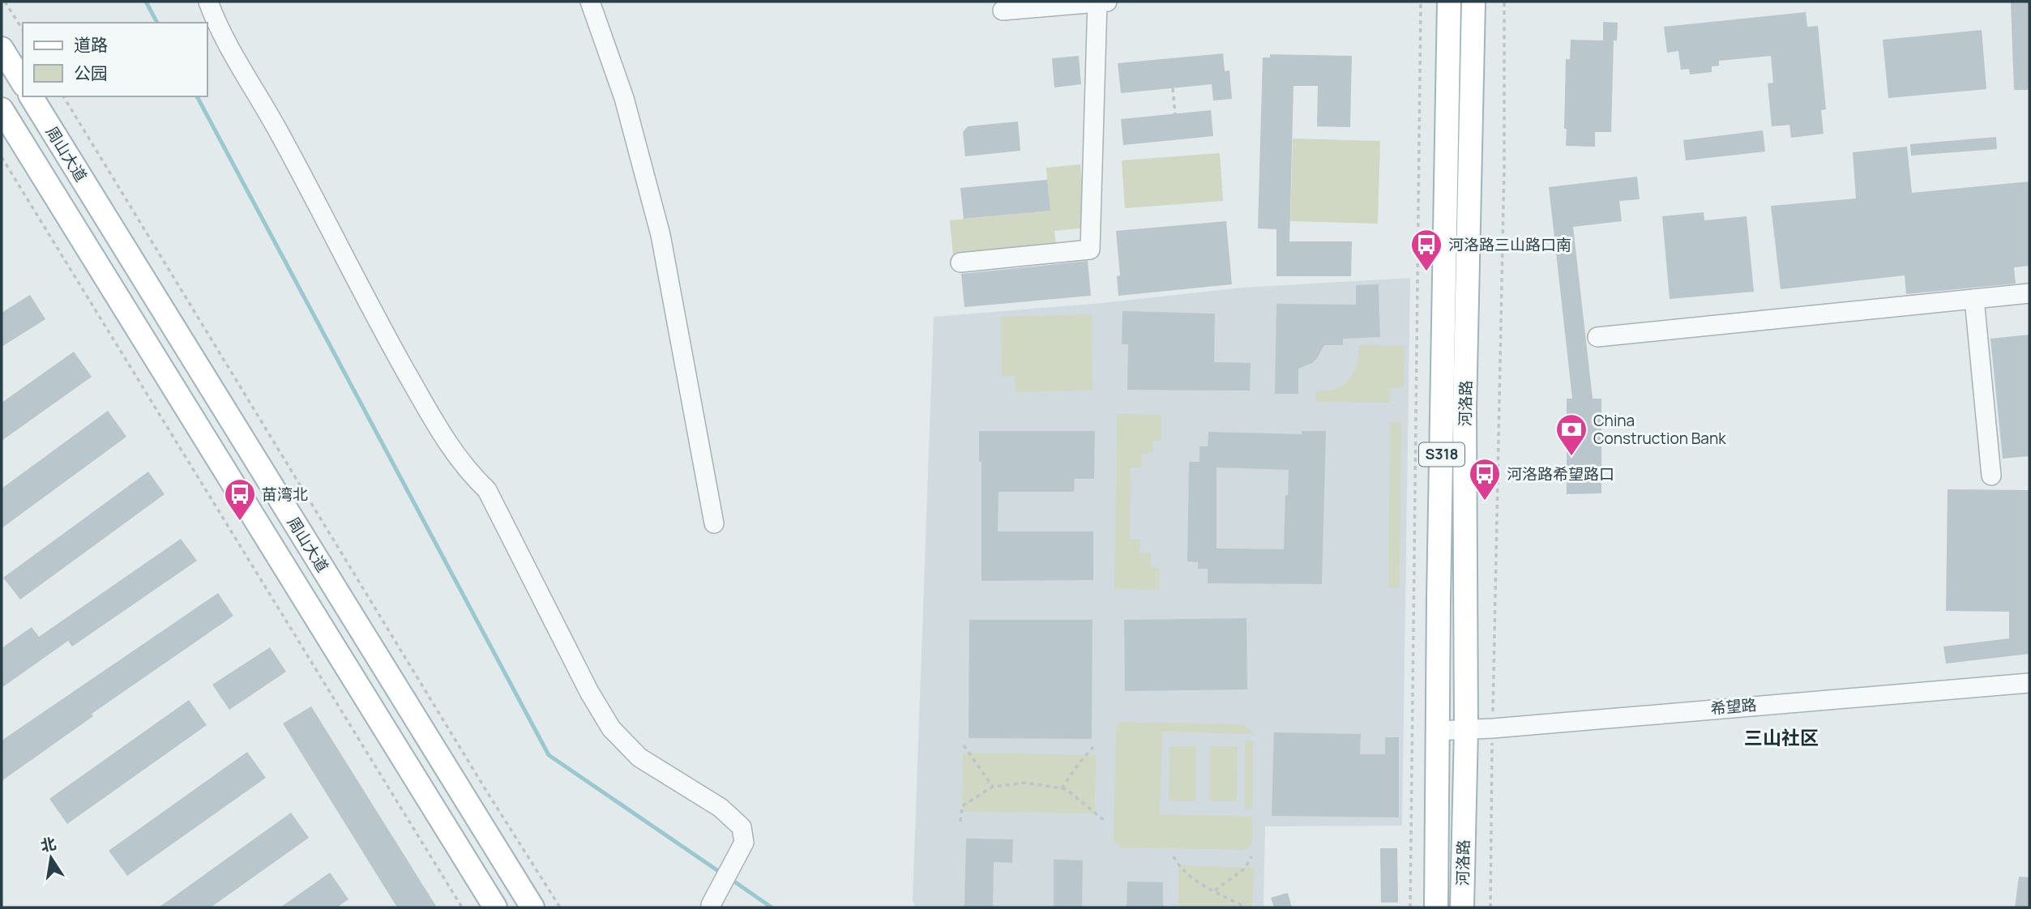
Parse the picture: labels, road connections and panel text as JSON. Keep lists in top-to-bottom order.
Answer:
{
  "streets": {
    "main road": ["周山大道", "河洛路", "S318"],
    "street": ["希望路"]
  },
  "crossings": [
    ["河洛路", "希望路"]
  ],
  "districts": ["三山社区"],
  "places": {
    "bus stop": ["河洛路三山路口南", "河洛路希望路口", "苗湾北"],
    "bank": ["China Construction Bank"]
  },
  "legend": ["道路", "公园"],
  "north": "top"
}
